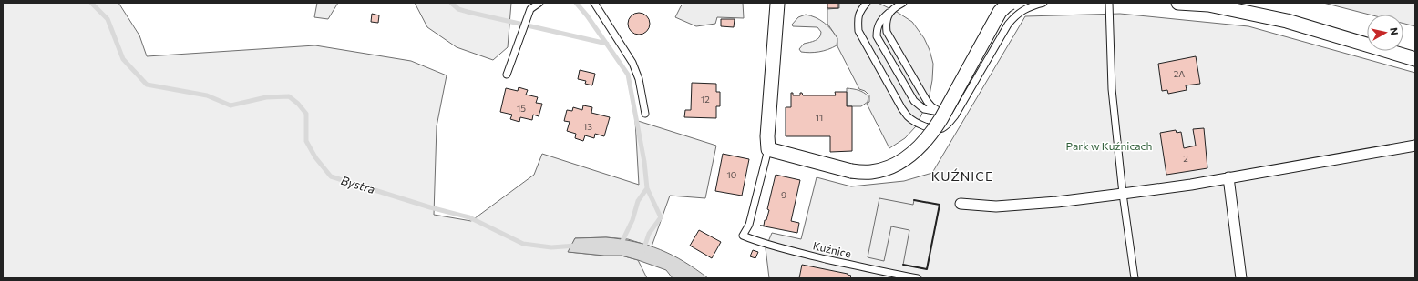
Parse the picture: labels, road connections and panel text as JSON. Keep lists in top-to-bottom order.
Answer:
{
  "streets": {
    "lane": ["Kuźnice"]
  },
  "districts": ["KUŹNICE"],
  "water": ["Bystra"],
  "parks": ["Park w Kuźnicach"],
  "house_numbers": [
    "2A",
    "12",
    "15",
    "11",
    "13",
    "2",
    "10",
    "9"
  ],
  "north": "right"
}
